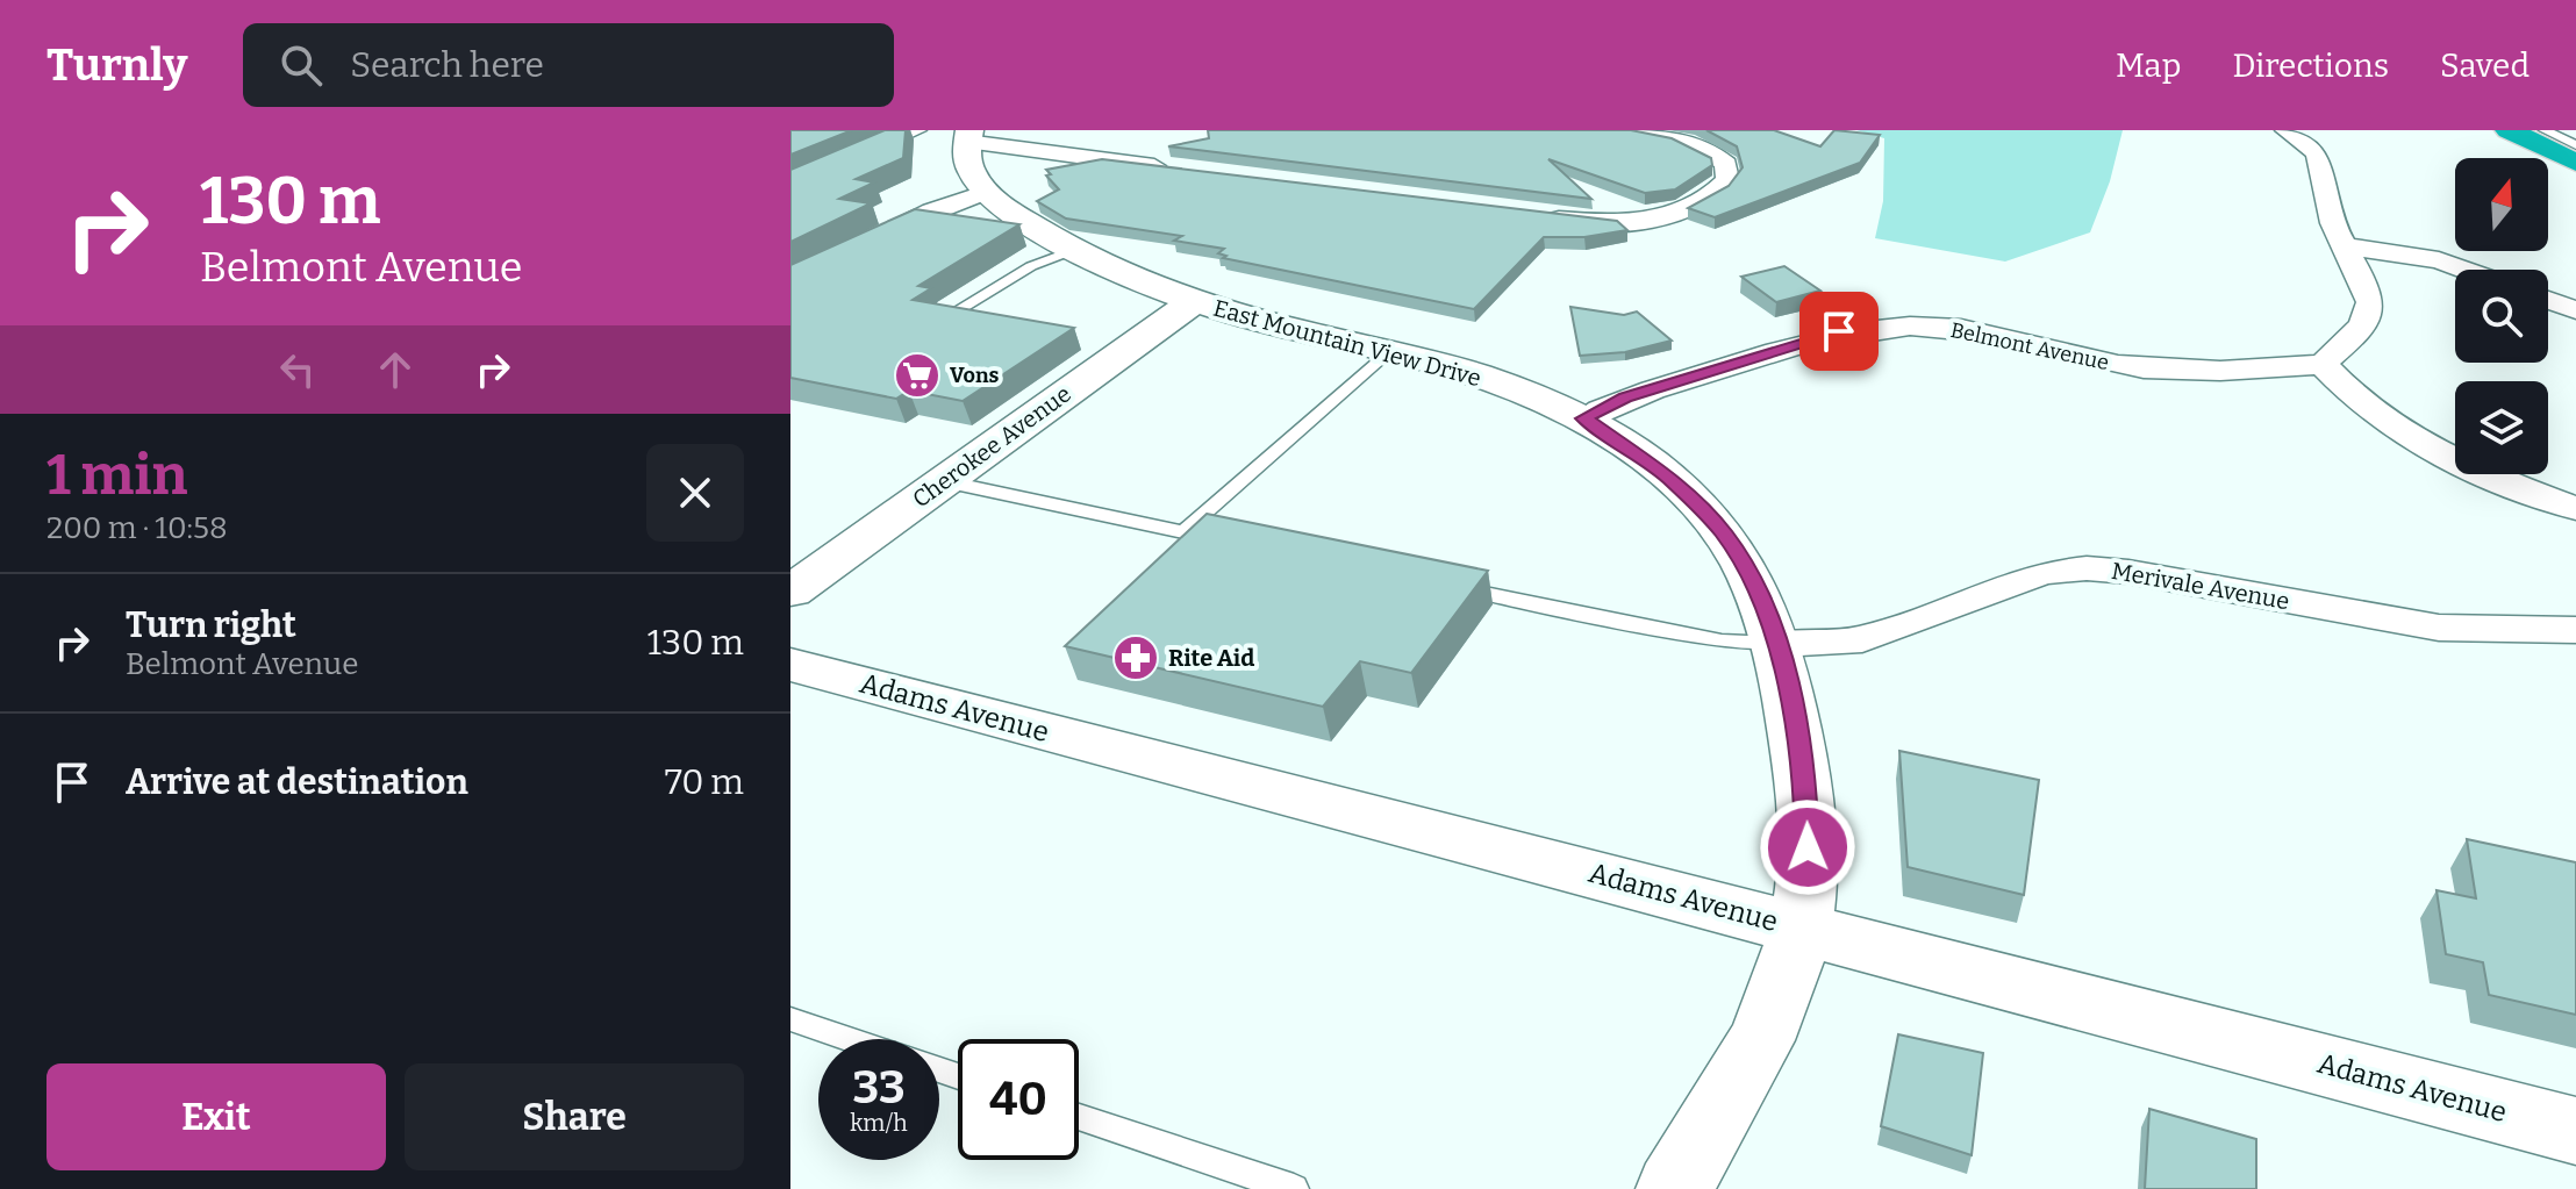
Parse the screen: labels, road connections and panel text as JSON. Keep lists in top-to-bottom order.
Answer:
{
  "streets": {
    "street": [
      "East Mountain View Drive",
      "Belmont Avenue",
      "Cherokee Avenue",
      "Merivale Avenue",
      "Adams Avenue"
    ]
  },
  "crossings": [
    ["East Mountain View Drive", "Belmont Avenue"],
    ["East Mountain View Drive", "Cherokee Avenue"],
    ["East Mountain View Drive", "Merivale Avenue"],
    ["East Mountain View Drive", "Adams Avenue"]
  ],
  "places": {
    "supermarket": ["Vons"],
    "pharmacy": ["Rite Aid"]
  },
  "north": "top",
  "page": {
    "header": "Turnly",
    "search": "Search here",
    "nav": ["Map", "Directions", "Saved"],
    "turn": ["130 m", "Belmont Avenue"],
    "heading": ["1 min", "200 m · 10:58"],
    "list": [
      {
        "name": "Turn right",
        "note": "Belmont Avenue",
        "value": "130 m"
      },
      {
        "name": "Arrive at destination",
        "value": "70 m"
      }
    ],
    "speed": "33 km/h",
    "limit": "40",
    "buttons": ["Exit", "Share"]
  }
}
